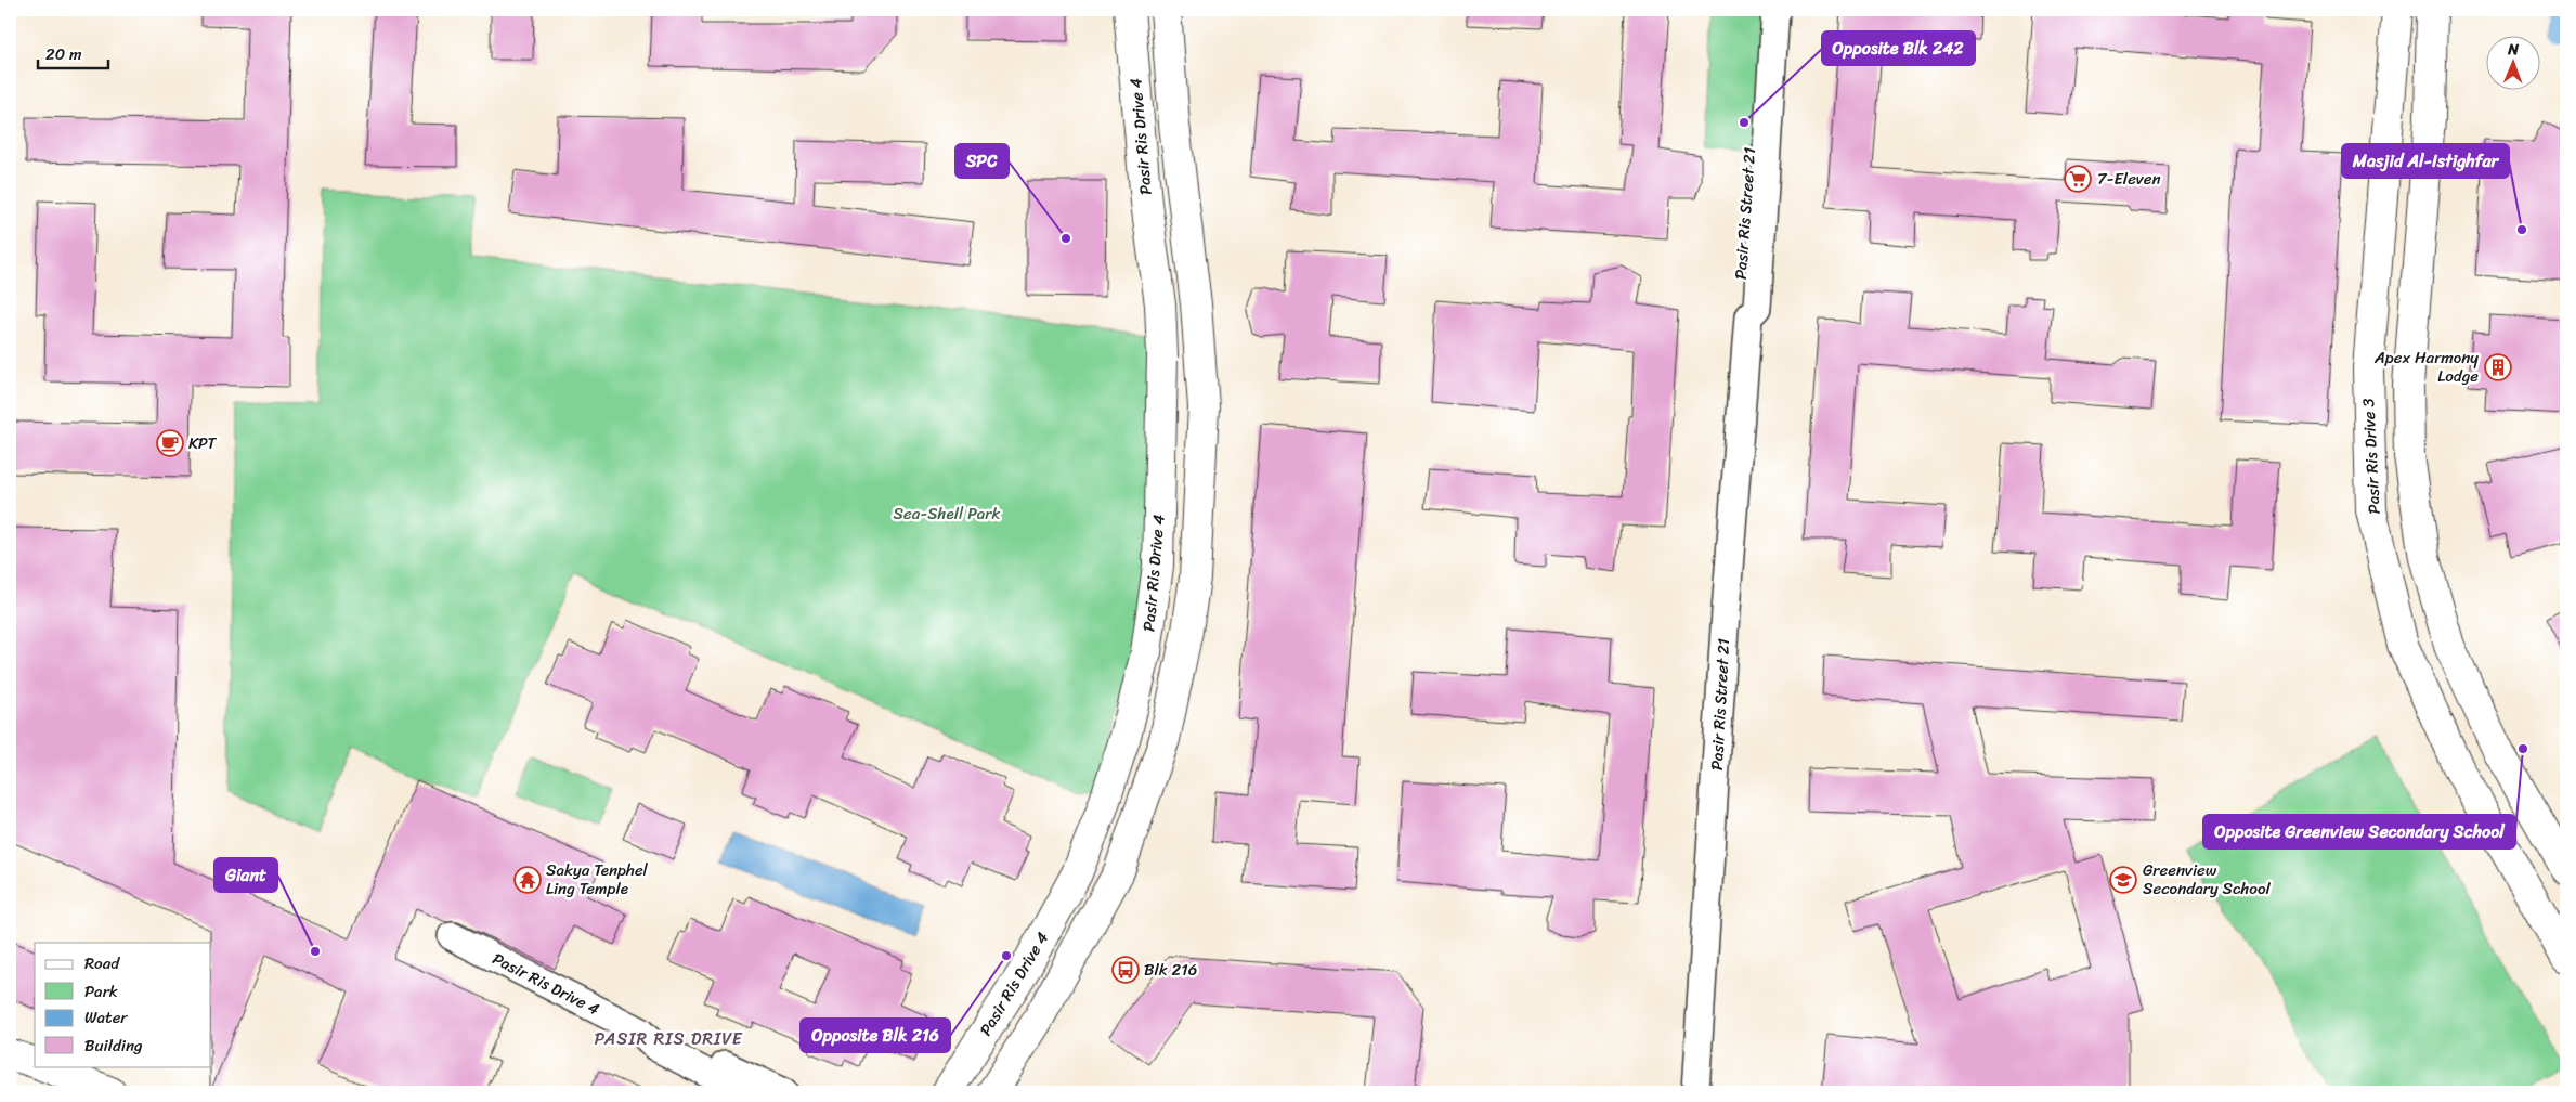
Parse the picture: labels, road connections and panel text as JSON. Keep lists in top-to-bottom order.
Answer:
{
  "streets": {
    "street": ["Pasir Ris Drive 4", "Pasir Ris Street 21", "Pasir Ris Drive 3"]
  },
  "districts": ["PASIR RIS DRIVE"],
  "parks": ["Sea-Shell Park"],
  "places": {
    "other": [
      "Opposite Blk 242",
      "Masjid Al-Istighfar",
      "SPC",
      "Opposite Greenview Secondary School",
      "Giant",
      "Opposite Blk 216"
    ],
    "supermarket": ["7-Eleven"],
    "building": ["Apex Harmony Lodge"],
    "cafe": ["KPT"],
    "temple": ["Sakya Tenphel Ling Temple"],
    "school or university": ["Greenview Secondary School"],
    "bus stop": ["Blk 216"]
  },
  "legend": [
    "Road",
    "Park",
    "Water",
    "Building"
  ],
  "scale_bar": "20 m",
  "north": "top"
}
